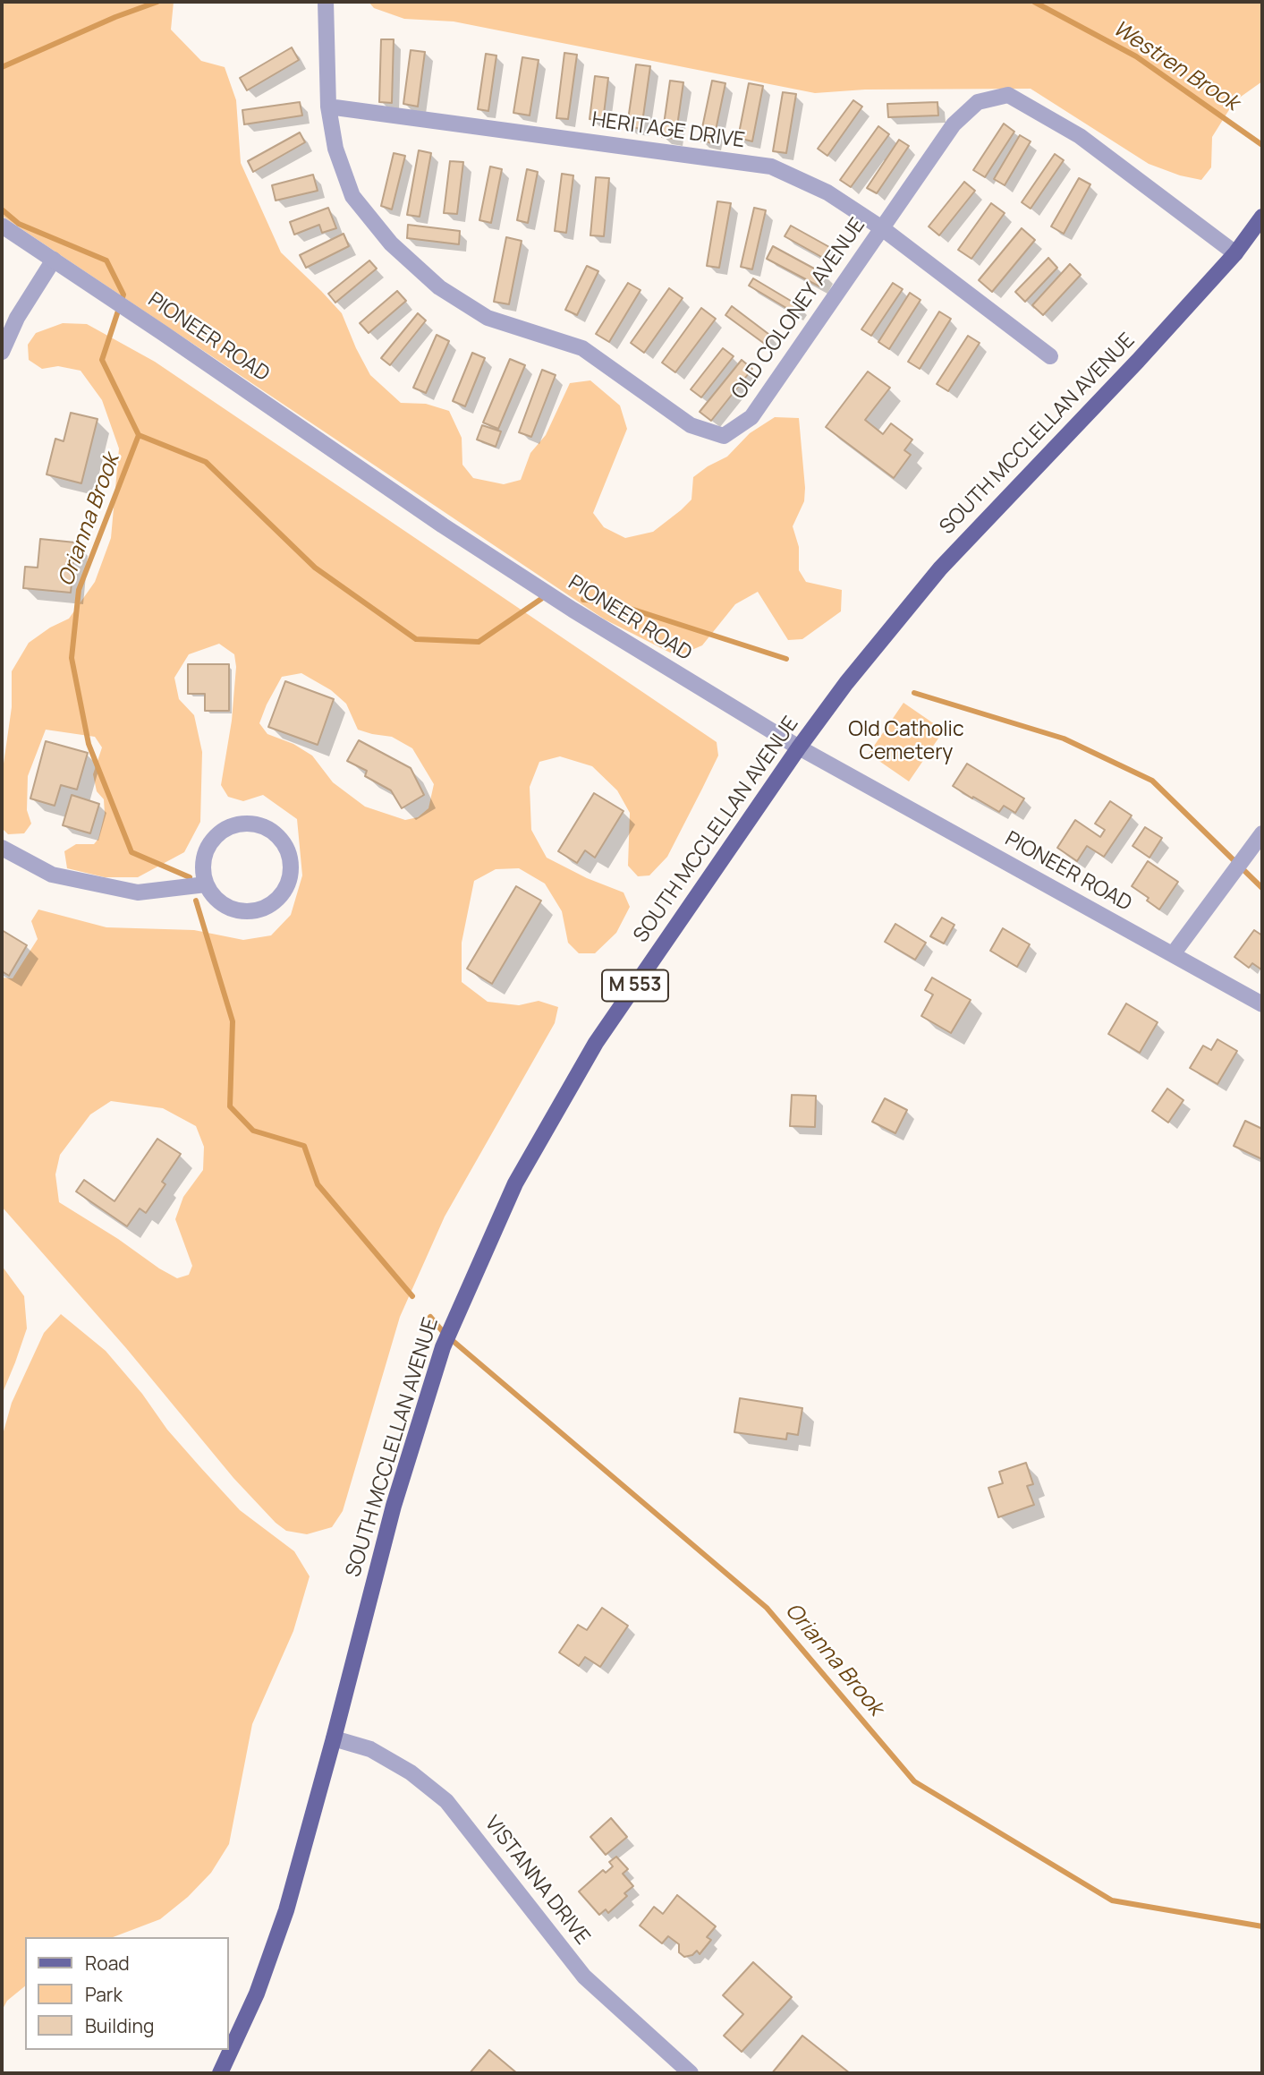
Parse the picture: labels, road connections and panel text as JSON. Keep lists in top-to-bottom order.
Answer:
{
  "streets": {
    "main road": ["SOUTH MCCLELLAN AVENUE", "M 553"],
    "street": [
      "HERITAGE DRIVE",
      "OLD COLONEY AVENUE",
      "PIONEER ROAD",
      "VISTANNA DRIVE"
    ]
  },
  "crossings": [
    ["HERITAGE DRIVE", "OLD COLONEY AVENUE"],
    ["OLD COLONEY AVENUE", "SOUTH MCCLELLAN AVENUE"],
    ["PIONEER ROAD", "SOUTH MCCLELLAN AVENUE"],
    ["SOUTH MCCLELLAN AVENUE", "VISTANNA DRIVE"]
  ],
  "water": ["Westren Brook", "Orianna Brook"],
  "parks": ["Old Catholic Cemetery"],
  "legend": ["Road", "Park", "Building"]
}
